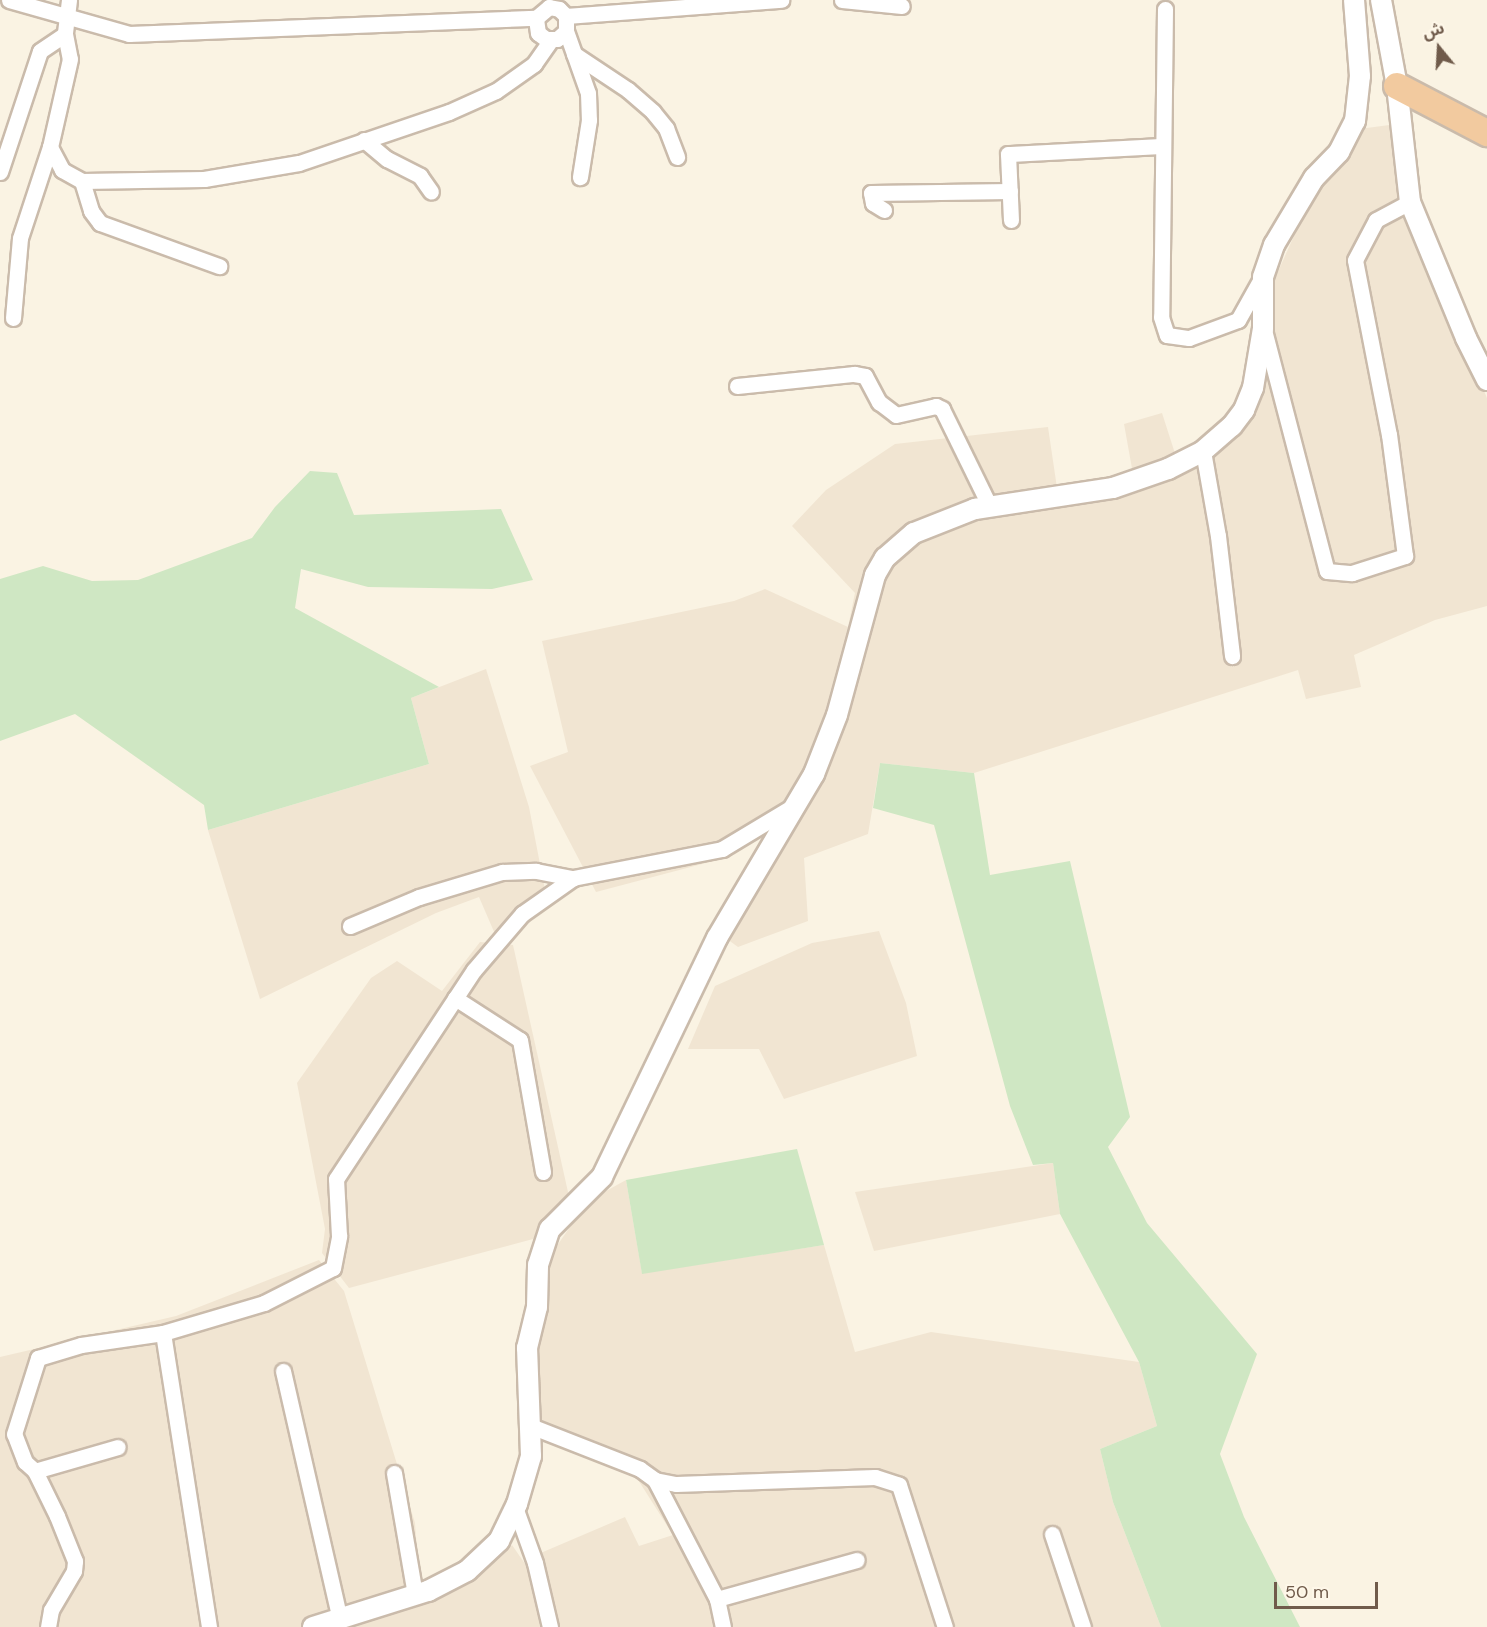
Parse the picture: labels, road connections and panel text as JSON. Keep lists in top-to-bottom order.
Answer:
{
  "scale_bar": "50 m",
  "north": "top"
}
